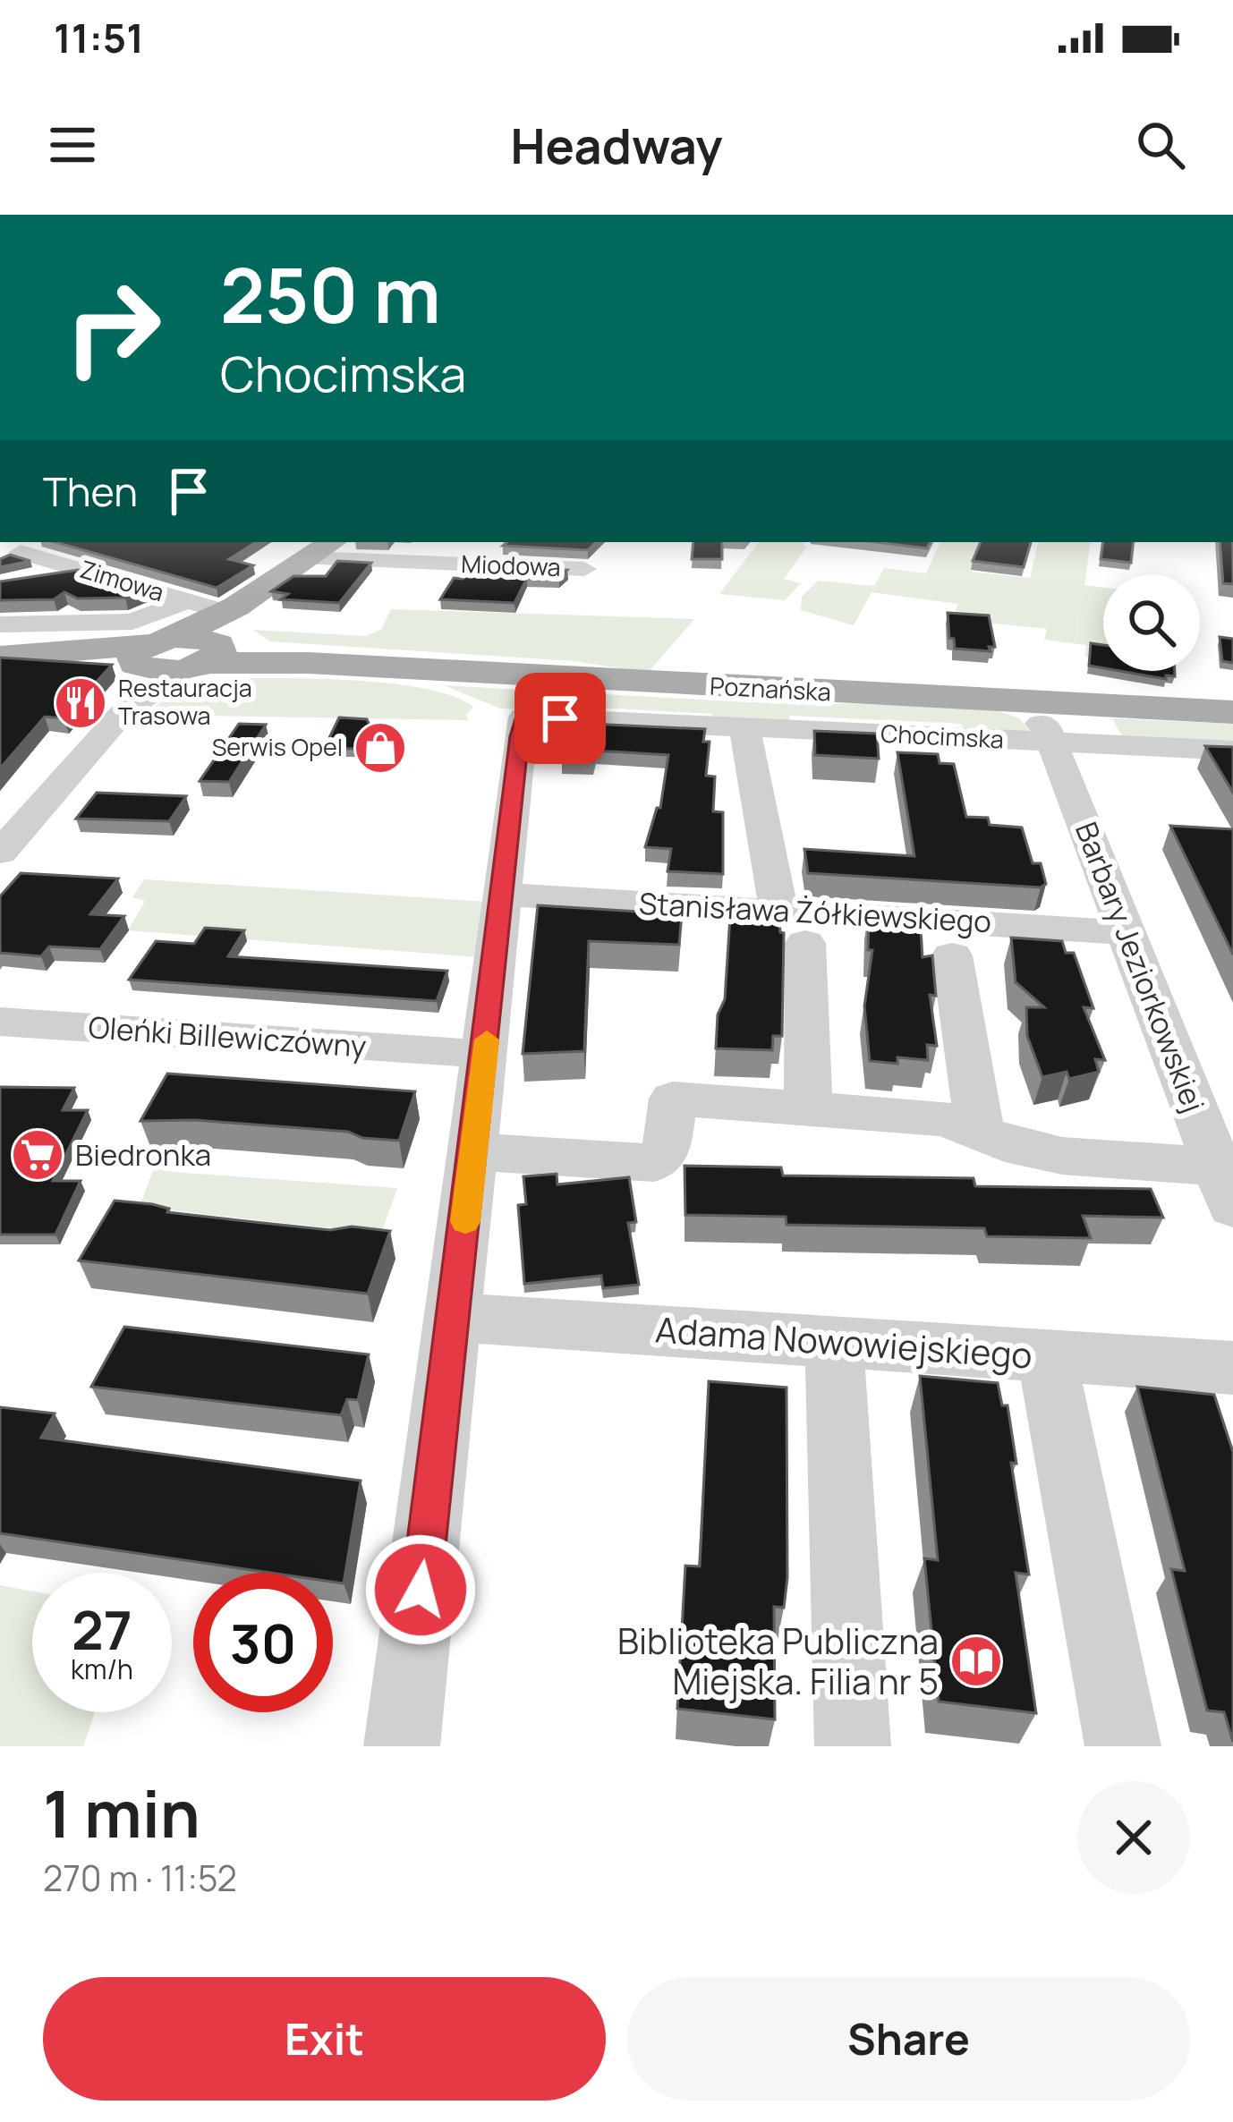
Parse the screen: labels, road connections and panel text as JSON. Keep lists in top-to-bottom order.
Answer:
{
  "streets": {
    "main road": ["Poznańska"],
    "street": [
      "Miodowa",
      "Zimowa",
      "Chocimska",
      "Stanisława Żółkiewskiego",
      "Barbary Jeziorkowskiej",
      "Oleńki Billewiczówny",
      "Adama Nowowiejskiego"
    ]
  },
  "crossings": [
    ["Zimowa", "Poznańska"],
    ["Poznańska", "Chocimska"],
    ["Poznańska", "Barbary Jeziorkowskiej"],
    ["Chocimska", "Stanisława Żółkiewskiego"],
    ["Chocimska", "Barbary Jeziorkowskiej"],
    ["Stanisława Żółkiewskiego", "Barbary Jeziorkowskiej"]
  ],
  "places": {
    "restaurant": ["Restauracja Trasowa"],
    "shop": ["Serwis Opel"],
    "supermarket": ["Biedronka"],
    "library": ["Biblioteka Publiczna Miejska. Filia nr 5"]
  },
  "page": {
    "status": "11:51",
    "header": "Headway",
    "turn": ["250 m", "Chocimska"],
    "then": "Then",
    "speed": "27 km/h",
    "limit": "30",
    "heading": ["1 min", "270 m · 11:52"],
    "buttons": ["Exit", "Share"]
  }
}
